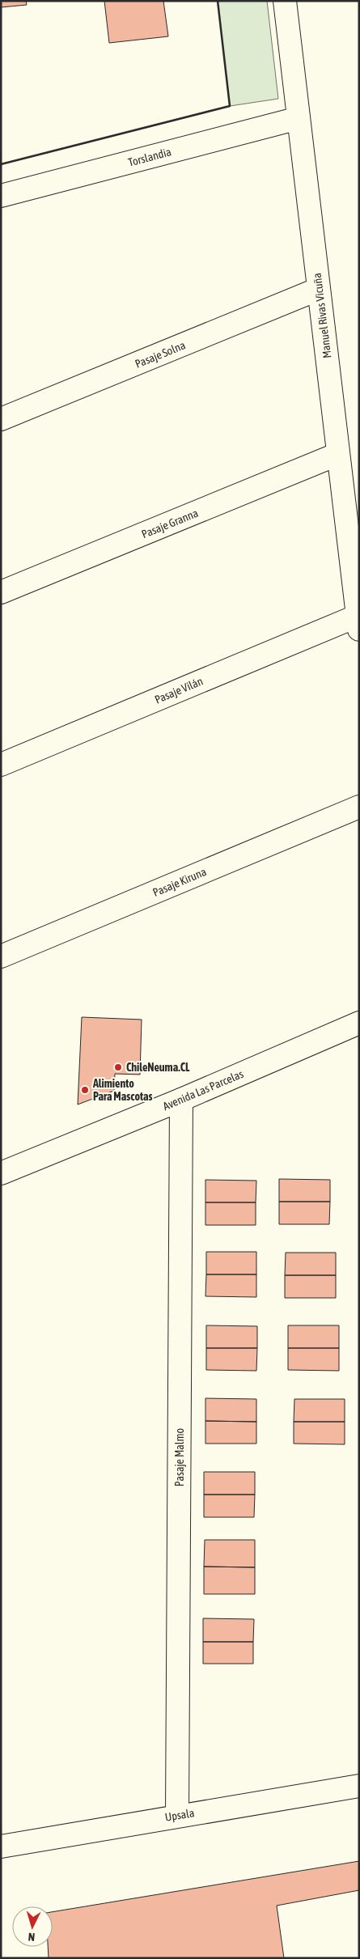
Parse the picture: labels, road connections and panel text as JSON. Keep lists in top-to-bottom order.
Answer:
{
  "streets": {
    "street": [
      "Torslandia",
      "Manuel Rivas Vicuña",
      "Pasaje Solna",
      "Pasaje Granna",
      "Pasaje Vilán",
      "Pasaje Kiruna",
      "Avenida Las Parcelas",
      "Pasaje Malmo",
      "Upsala"
    ]
  },
  "crossings": [
    ["Torslandia", "Manuel Rivas Vicuña"],
    ["Manuel Rivas Vicuña", "Pasaje Solna"],
    ["Manuel Rivas Vicuña", "Pasaje Granna"],
    ["Manuel Rivas Vicuña", "Pasaje Vilán"],
    ["Avenida Las Parcelas", "Pasaje Malmo"],
    ["Pasaje Malmo", "Upsala"]
  ],
  "places": ["ChileNeuma.CL", "Alimiento Para Mascotas"],
  "north": "bottom"
}
